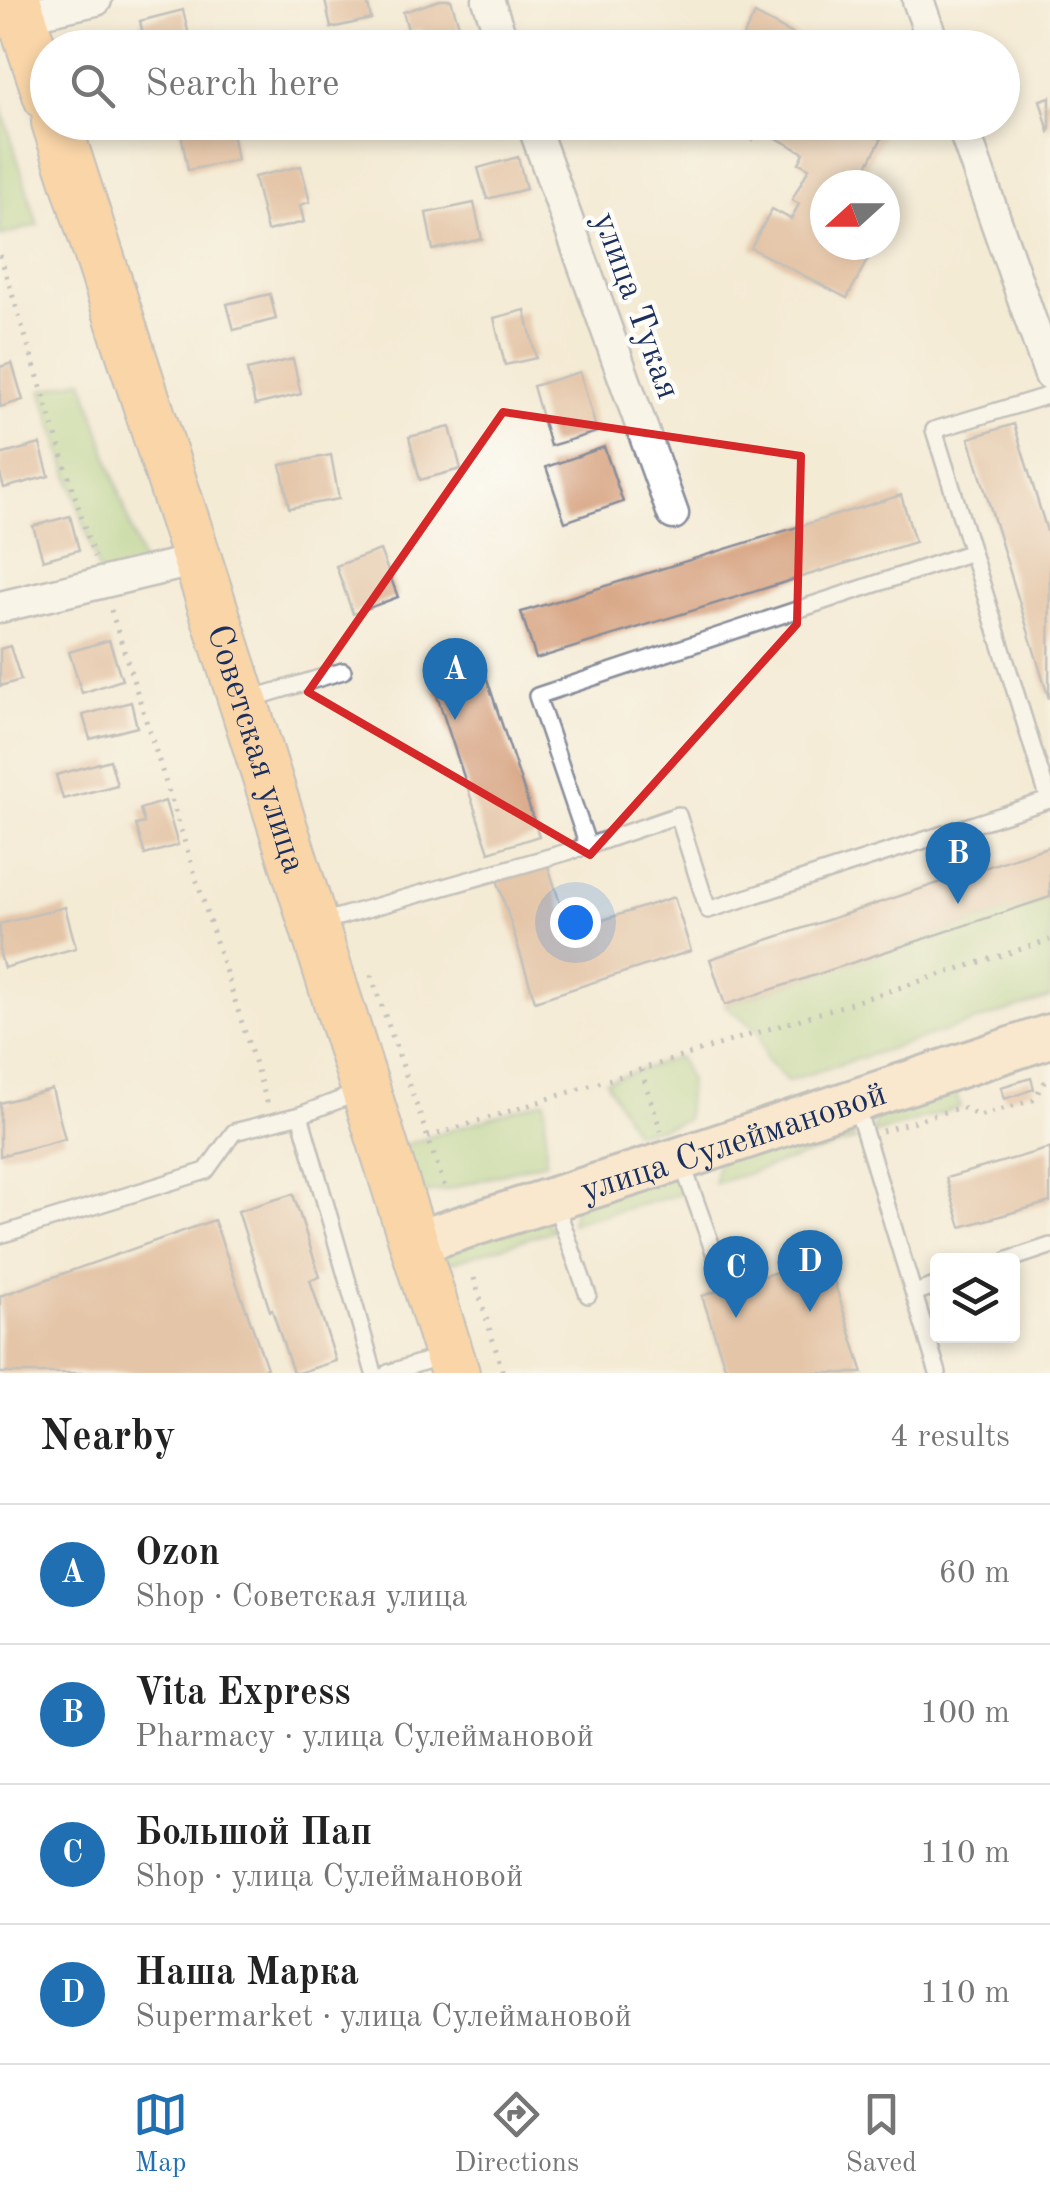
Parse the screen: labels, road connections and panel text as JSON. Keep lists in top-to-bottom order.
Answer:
{
  "streets": {
    "main road": ["Советская улица"],
    "street": ["улица Тукая", "улица Сулеймановой"]
  },
  "crossings": [
    ["Советская улица", "улица Сулеймановой"]
  ],
  "north": "left",
  "page": {
    "search": "Search here",
    "pins": [
      "A",
      "B",
      "D",
      "C"
    ],
    "heading": ["Nearby", "4 results"],
    "list": [
      {
        "mark": "A",
        "name": "Ozon",
        "note": "Shop · Советская улица",
        "value": "60 m"
      },
      {
        "mark": "B",
        "name": "Vita Express",
        "note": "Pharmacy · улица Сулеймановой",
        "value": "100 m"
      },
      {
        "mark": "C",
        "name": "Большой Пап",
        "note": "Shop · улица Сулеймановой",
        "value": "110 m"
      },
      {
        "mark": "D",
        "name": "Наша Марка",
        "note": "Supermarket · улица Сулеймановой",
        "value": "110 m"
      }
    ],
    "nav": ["Map", "Directions", "Saved"]
  }
}
